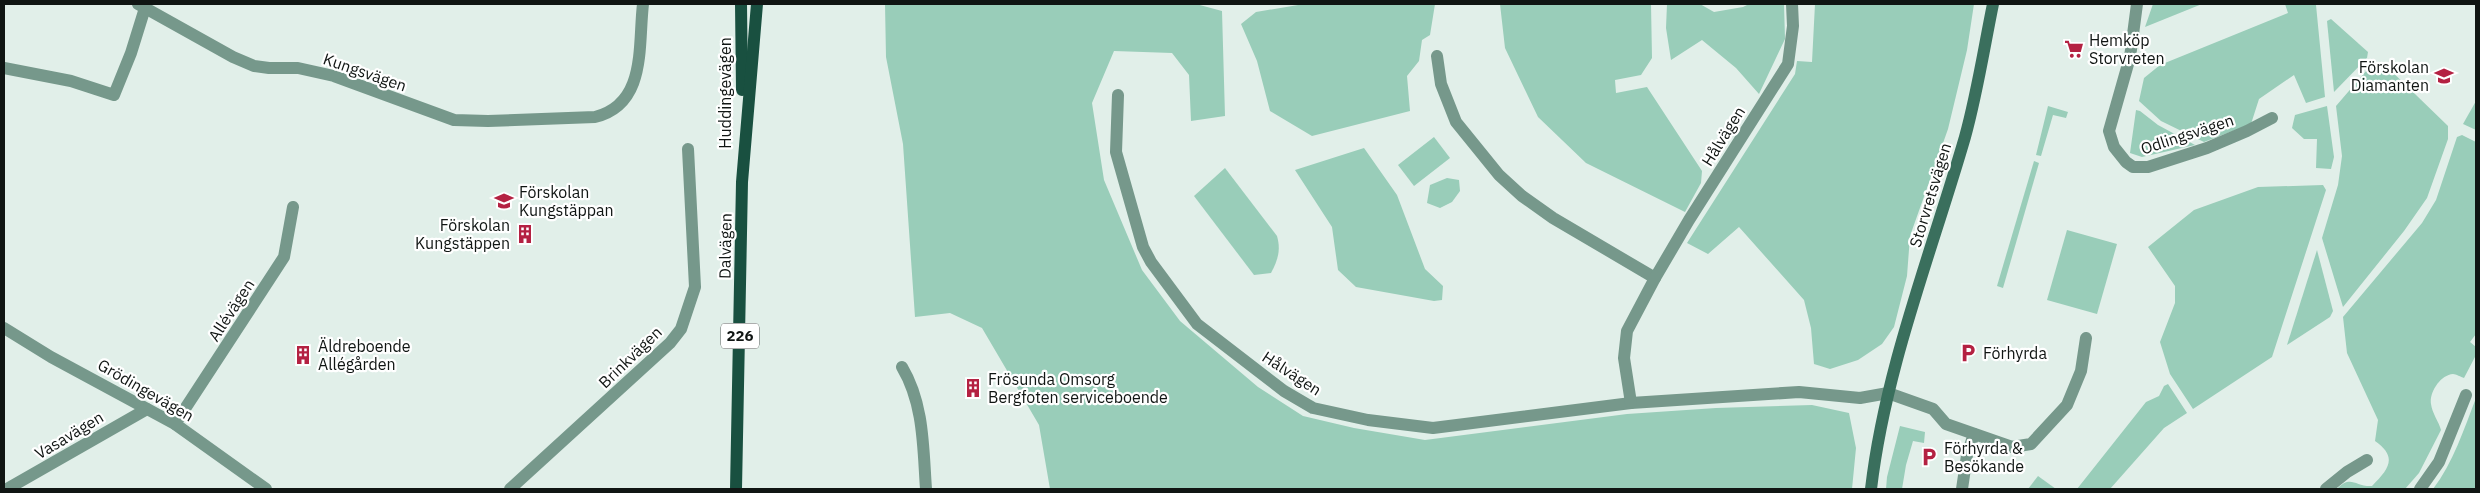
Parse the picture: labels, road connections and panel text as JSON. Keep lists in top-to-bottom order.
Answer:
{
  "streets": {
    "main road": ["Huddingevägen", "Dalvägen", "226"],
    "street": [
      "Kungsvägen",
      "Odlingsvägen",
      "Hålvägen",
      "Storvretsvägen",
      "Allévägen",
      "Brinkvägen",
      "Grödingevägen",
      "Vasavägen"
    ]
  },
  "crossings": [
    ["Huddingevägen", "Dalvägen"],
    ["Hålvägen", "Storvretsvägen"],
    ["Allévägen", "Grödingevägen"],
    ["Grödingevägen", "Vasavägen"]
  ],
  "places": {
    "supermarket": ["Hemköp Storvreten"],
    "school or university": ["Förskolan Diamanten", "Förskolan Kungstäppan"],
    "building": ["Förskolan Kungstäppen", "Äldreboende Allégården", "Frösunda Omsorg Bergfoten serviceboende"],
    "parking": ["Förhyrda", "Förhyrda & Besökande"]
  }
}
